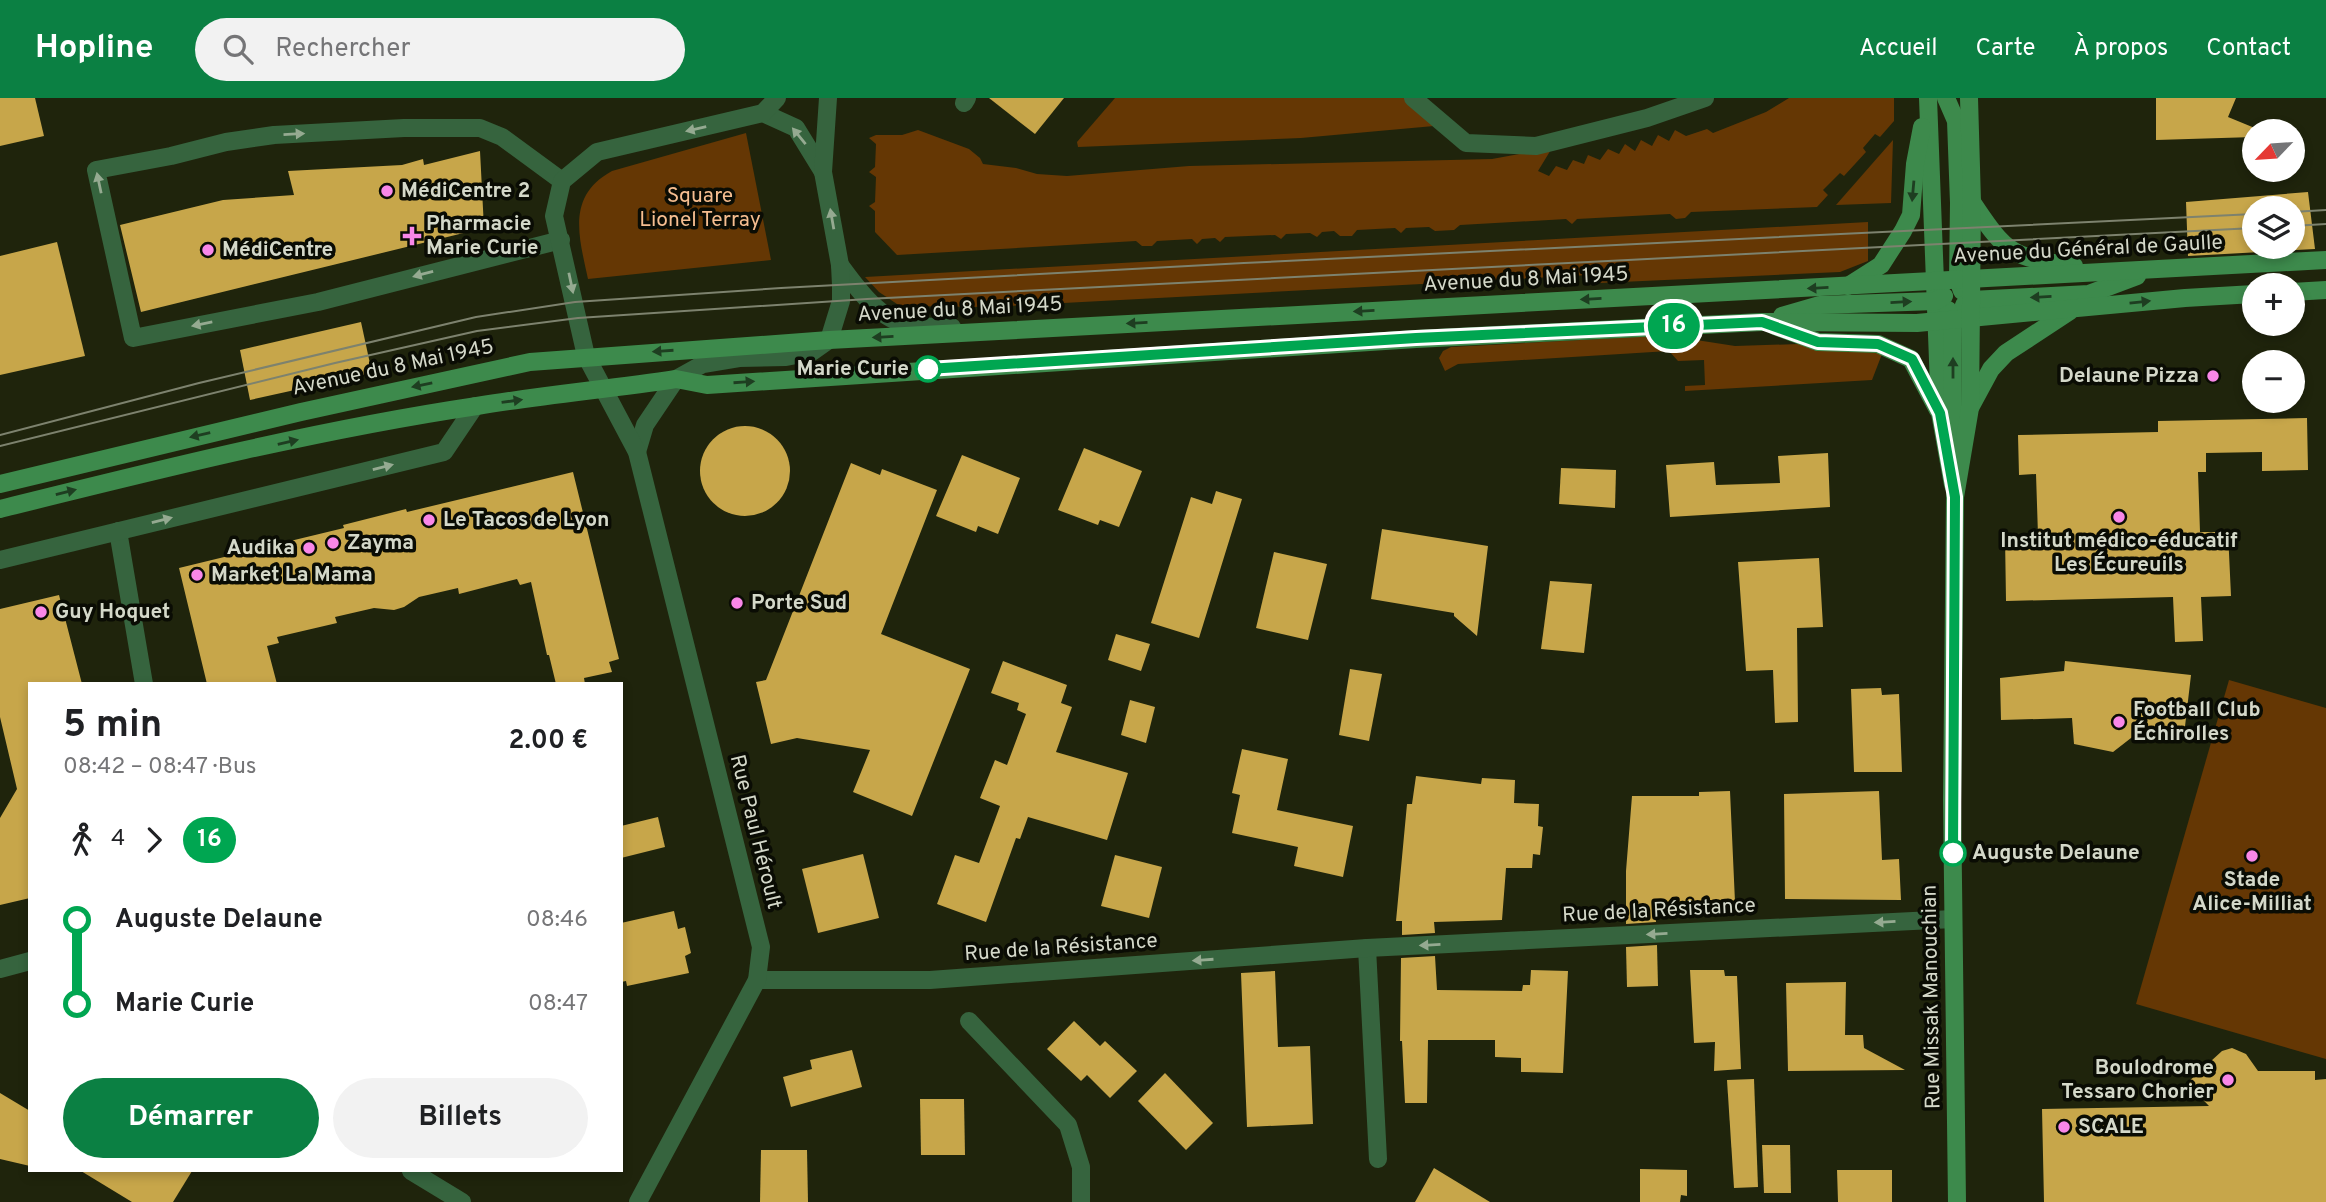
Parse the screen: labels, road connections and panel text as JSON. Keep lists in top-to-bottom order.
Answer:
{
  "streets": {
    "main road": ["Avenue du Général de Gaulle", "Avenue du 8 Mai 1945", "Rue Missak Manouchian"],
    "street": ["Rue Paul Héroult", "Rue de la Résistance"]
  },
  "crossings": [
    ["Avenue du Général de Gaulle", "Avenue du 8 Mai 1945"],
    ["Avenue du Général de Gaulle", "Rue Missak Manouchian"],
    ["Avenue du 8 Mai 1945", "Rue Paul Héroult"],
    ["Avenue du 8 Mai 1945", "Rue Missak Manouchian"],
    ["Rue Paul Héroult", "Rue de la Résistance"],
    ["Rue de la Résistance", "Rue Missak Manouchian"]
  ],
  "one_way": ["Rue de la Résistance"],
  "parks": ["Square Lionel Terray"],
  "places": {
    "other": [
      "MédiCentre 2",
      "MédiCentre",
      "Marie Curie",
      "Delaune Pizza",
      "Institut médico-éducatif Les Écureuils",
      "Le Tacos de Lyon",
      "Zayma",
      "Audika",
      "Market La Mama",
      "Porte Sud",
      "Guy Hoquet",
      "Football Club Échirolles",
      "Auguste Delaune",
      "Stade Alice-Milliat",
      "Boulodrome Tessaro Chorier",
      "SCALE"
    ],
    "health": ["Pharmacie Marie Curie"]
  },
  "lines": ["bus line 16"],
  "north": "bottom left",
  "page": {
    "header": "Hopline",
    "search": "Rechercher",
    "nav": [
      "Accueil",
      "Carte",
      "À propos",
      "Contact"
    ],
    "on_map": "16",
    "map_buttons": ["+", "−"],
    "heading": ["5 min", "08:42 – 08:47 · Bus", "2.00 €"],
    "legs": ["4", "16"],
    "list": [
      {
        "name": "Auguste Delaune",
        "value": "08:46"
      },
      {
        "name": "Marie Curie",
        "value": "08:47"
      }
    ],
    "buttons": ["Démarrer", "Billets"]
  }
}
